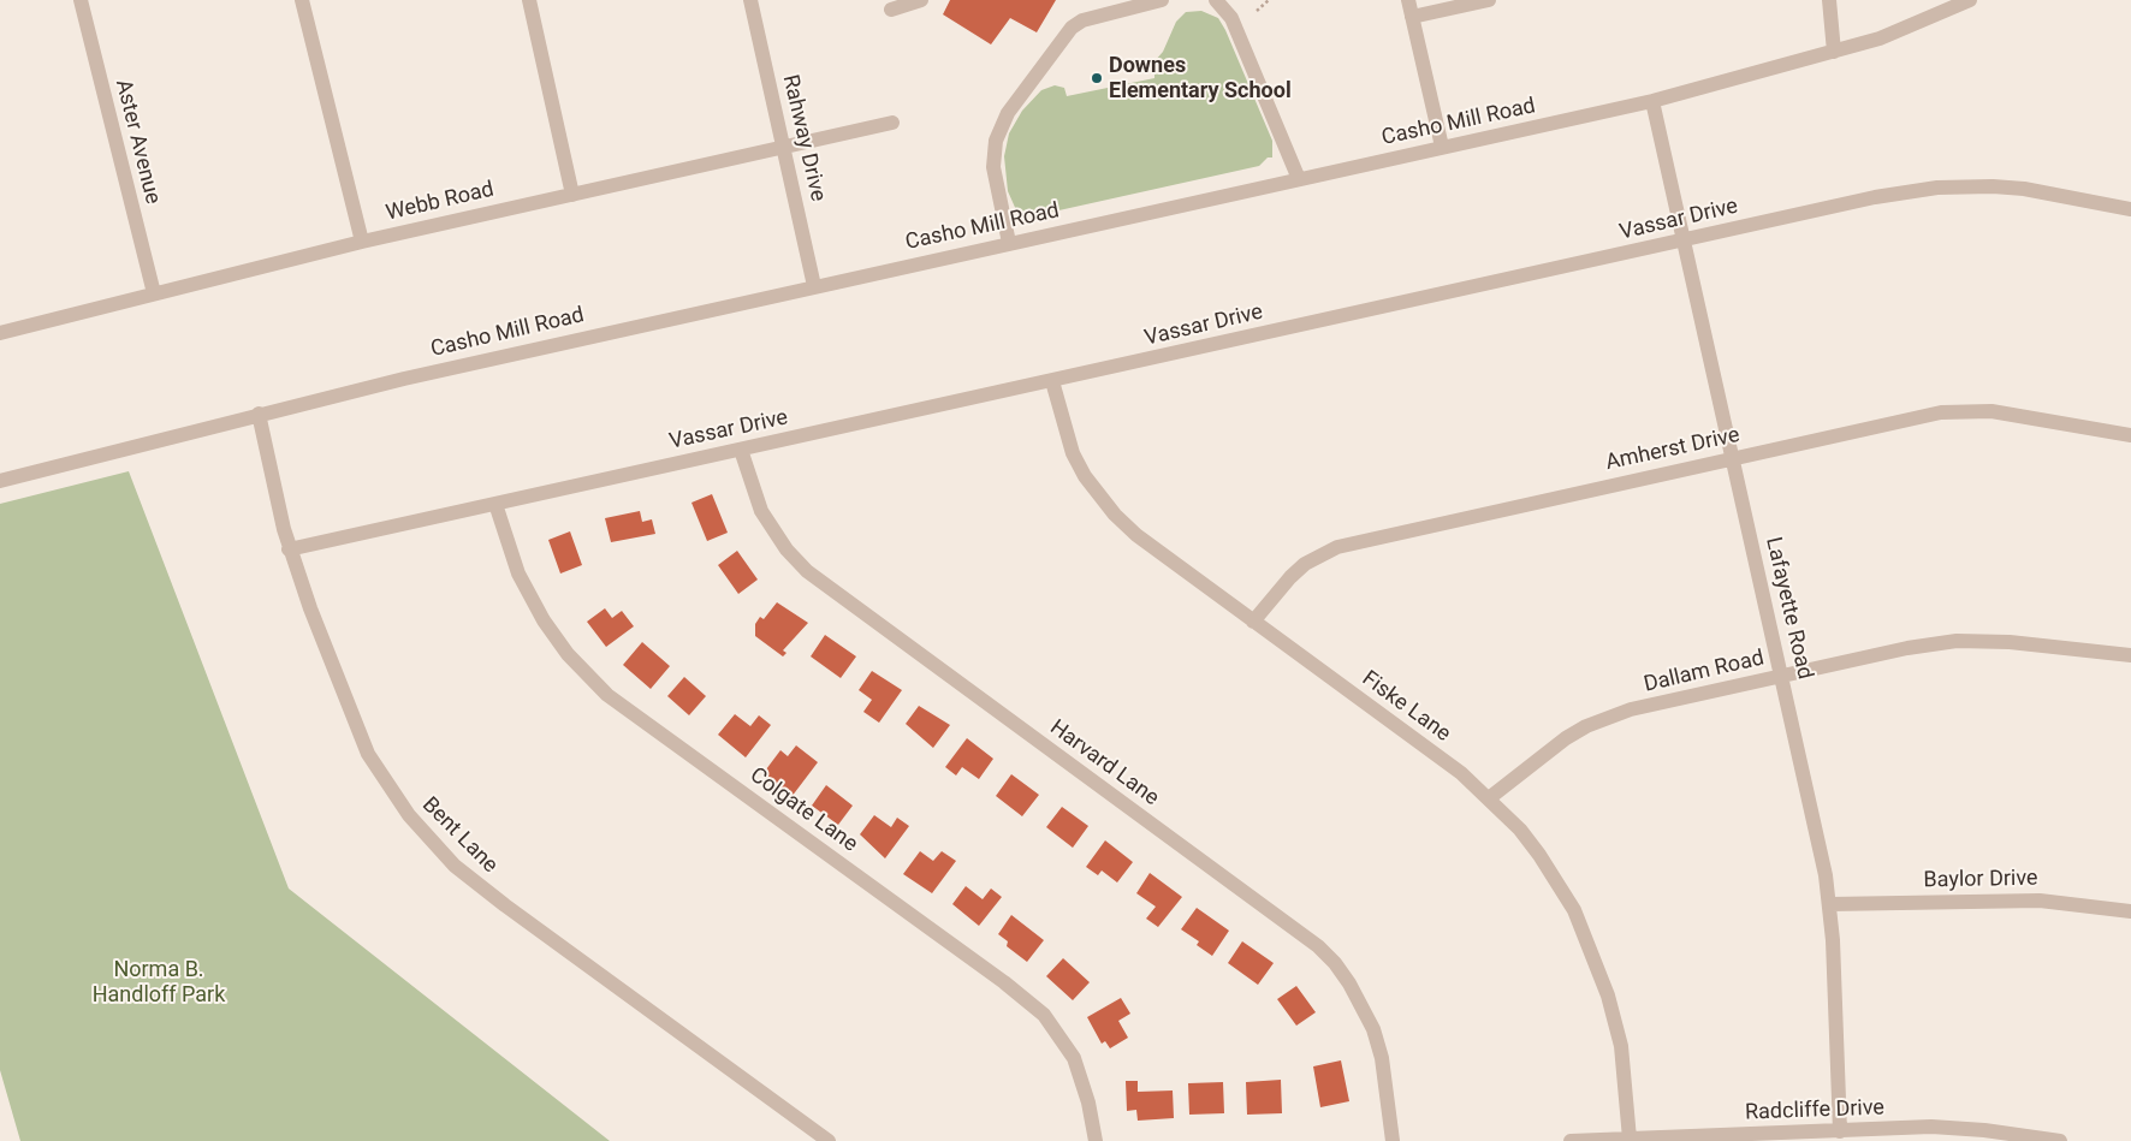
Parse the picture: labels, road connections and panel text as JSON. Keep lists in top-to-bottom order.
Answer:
{
  "streets": {
    "street": [
      "Casho Mill Road",
      "Rahway Drive",
      "Aster Avenue",
      "Webb Road",
      "Vassar Drive",
      "Amherst Drive",
      "Lafayette Road",
      "Dallam Road",
      "Fiske Lane",
      "Harvard Lane",
      "Colgate Lane",
      "Bent Lane",
      "Baylor Drive",
      "Radcliffe Drive"
    ]
  },
  "crossings": [
    ["Casho Mill Road", "Rahway Drive"],
    ["Casho Mill Road", "Lafayette Road"],
    ["Casho Mill Road", "Bent Lane"],
    ["Rahway Drive", "Webb Road"],
    ["Aster Avenue", "Webb Road"],
    ["Vassar Drive", "Lafayette Road"],
    ["Vassar Drive", "Fiske Lane"],
    ["Vassar Drive", "Harvard Lane"],
    ["Vassar Drive", "Colgate Lane"],
    ["Vassar Drive", "Bent Lane"],
    ["Amherst Drive", "Lafayette Road"],
    ["Amherst Drive", "Fiske Lane"],
    ["Lafayette Road", "Dallam Road"],
    ["Lafayette Road", "Baylor Drive"],
    ["Lafayette Road", "Radcliffe Drive"],
    ["Dallam Road", "Fiske Lane"],
    ["Fiske Lane", "Radcliffe Drive"]
  ],
  "parks": ["Norma B. Handloff Park"],
  "places": ["Downes Elementary School"]
}
